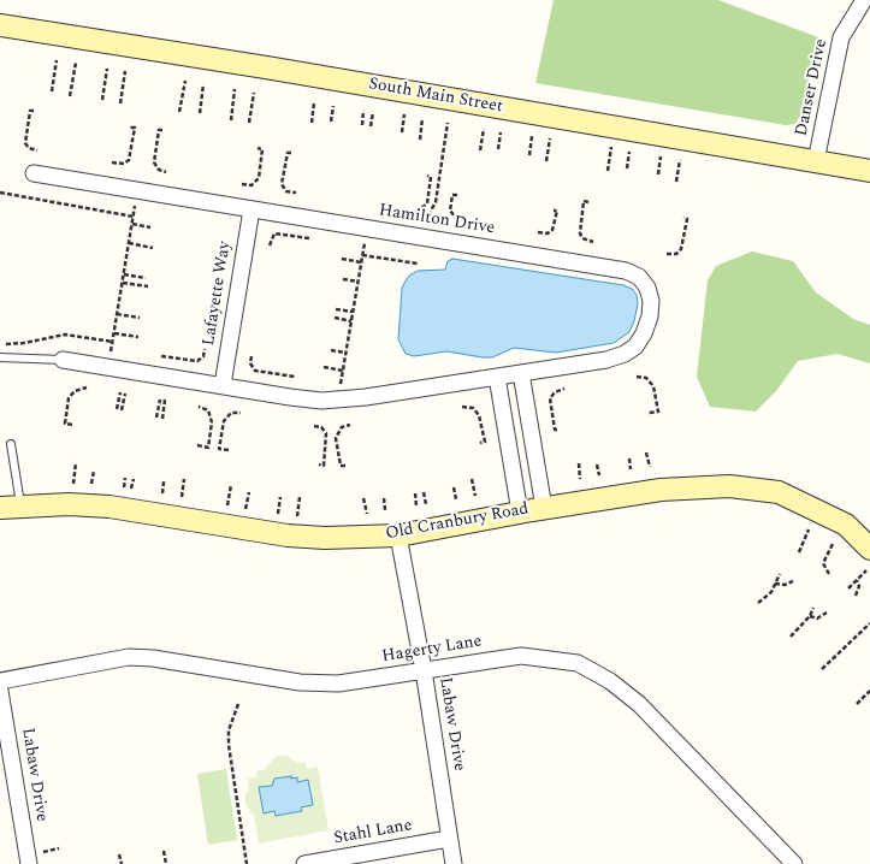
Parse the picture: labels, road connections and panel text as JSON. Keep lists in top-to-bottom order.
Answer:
{
  "streets": {
    "street": [
      "Danser Drive",
      "South Main Street",
      "Hamilton Drive",
      "Lafayette Way",
      "Old Cranbury Road",
      "Hagerty Lane",
      "Labaw Drive",
      "Stahl Lane"
    ]
  },
  "crossings": [
    ["Danser Drive", "South Main Street"],
    ["Hamilton Drive", "Lafayette Way"],
    ["Old Cranbury Road", "Labaw Drive"],
    ["Hagerty Lane", "Labaw Drive"],
    ["Labaw Drive", "Stahl Lane"]
  ]
}
